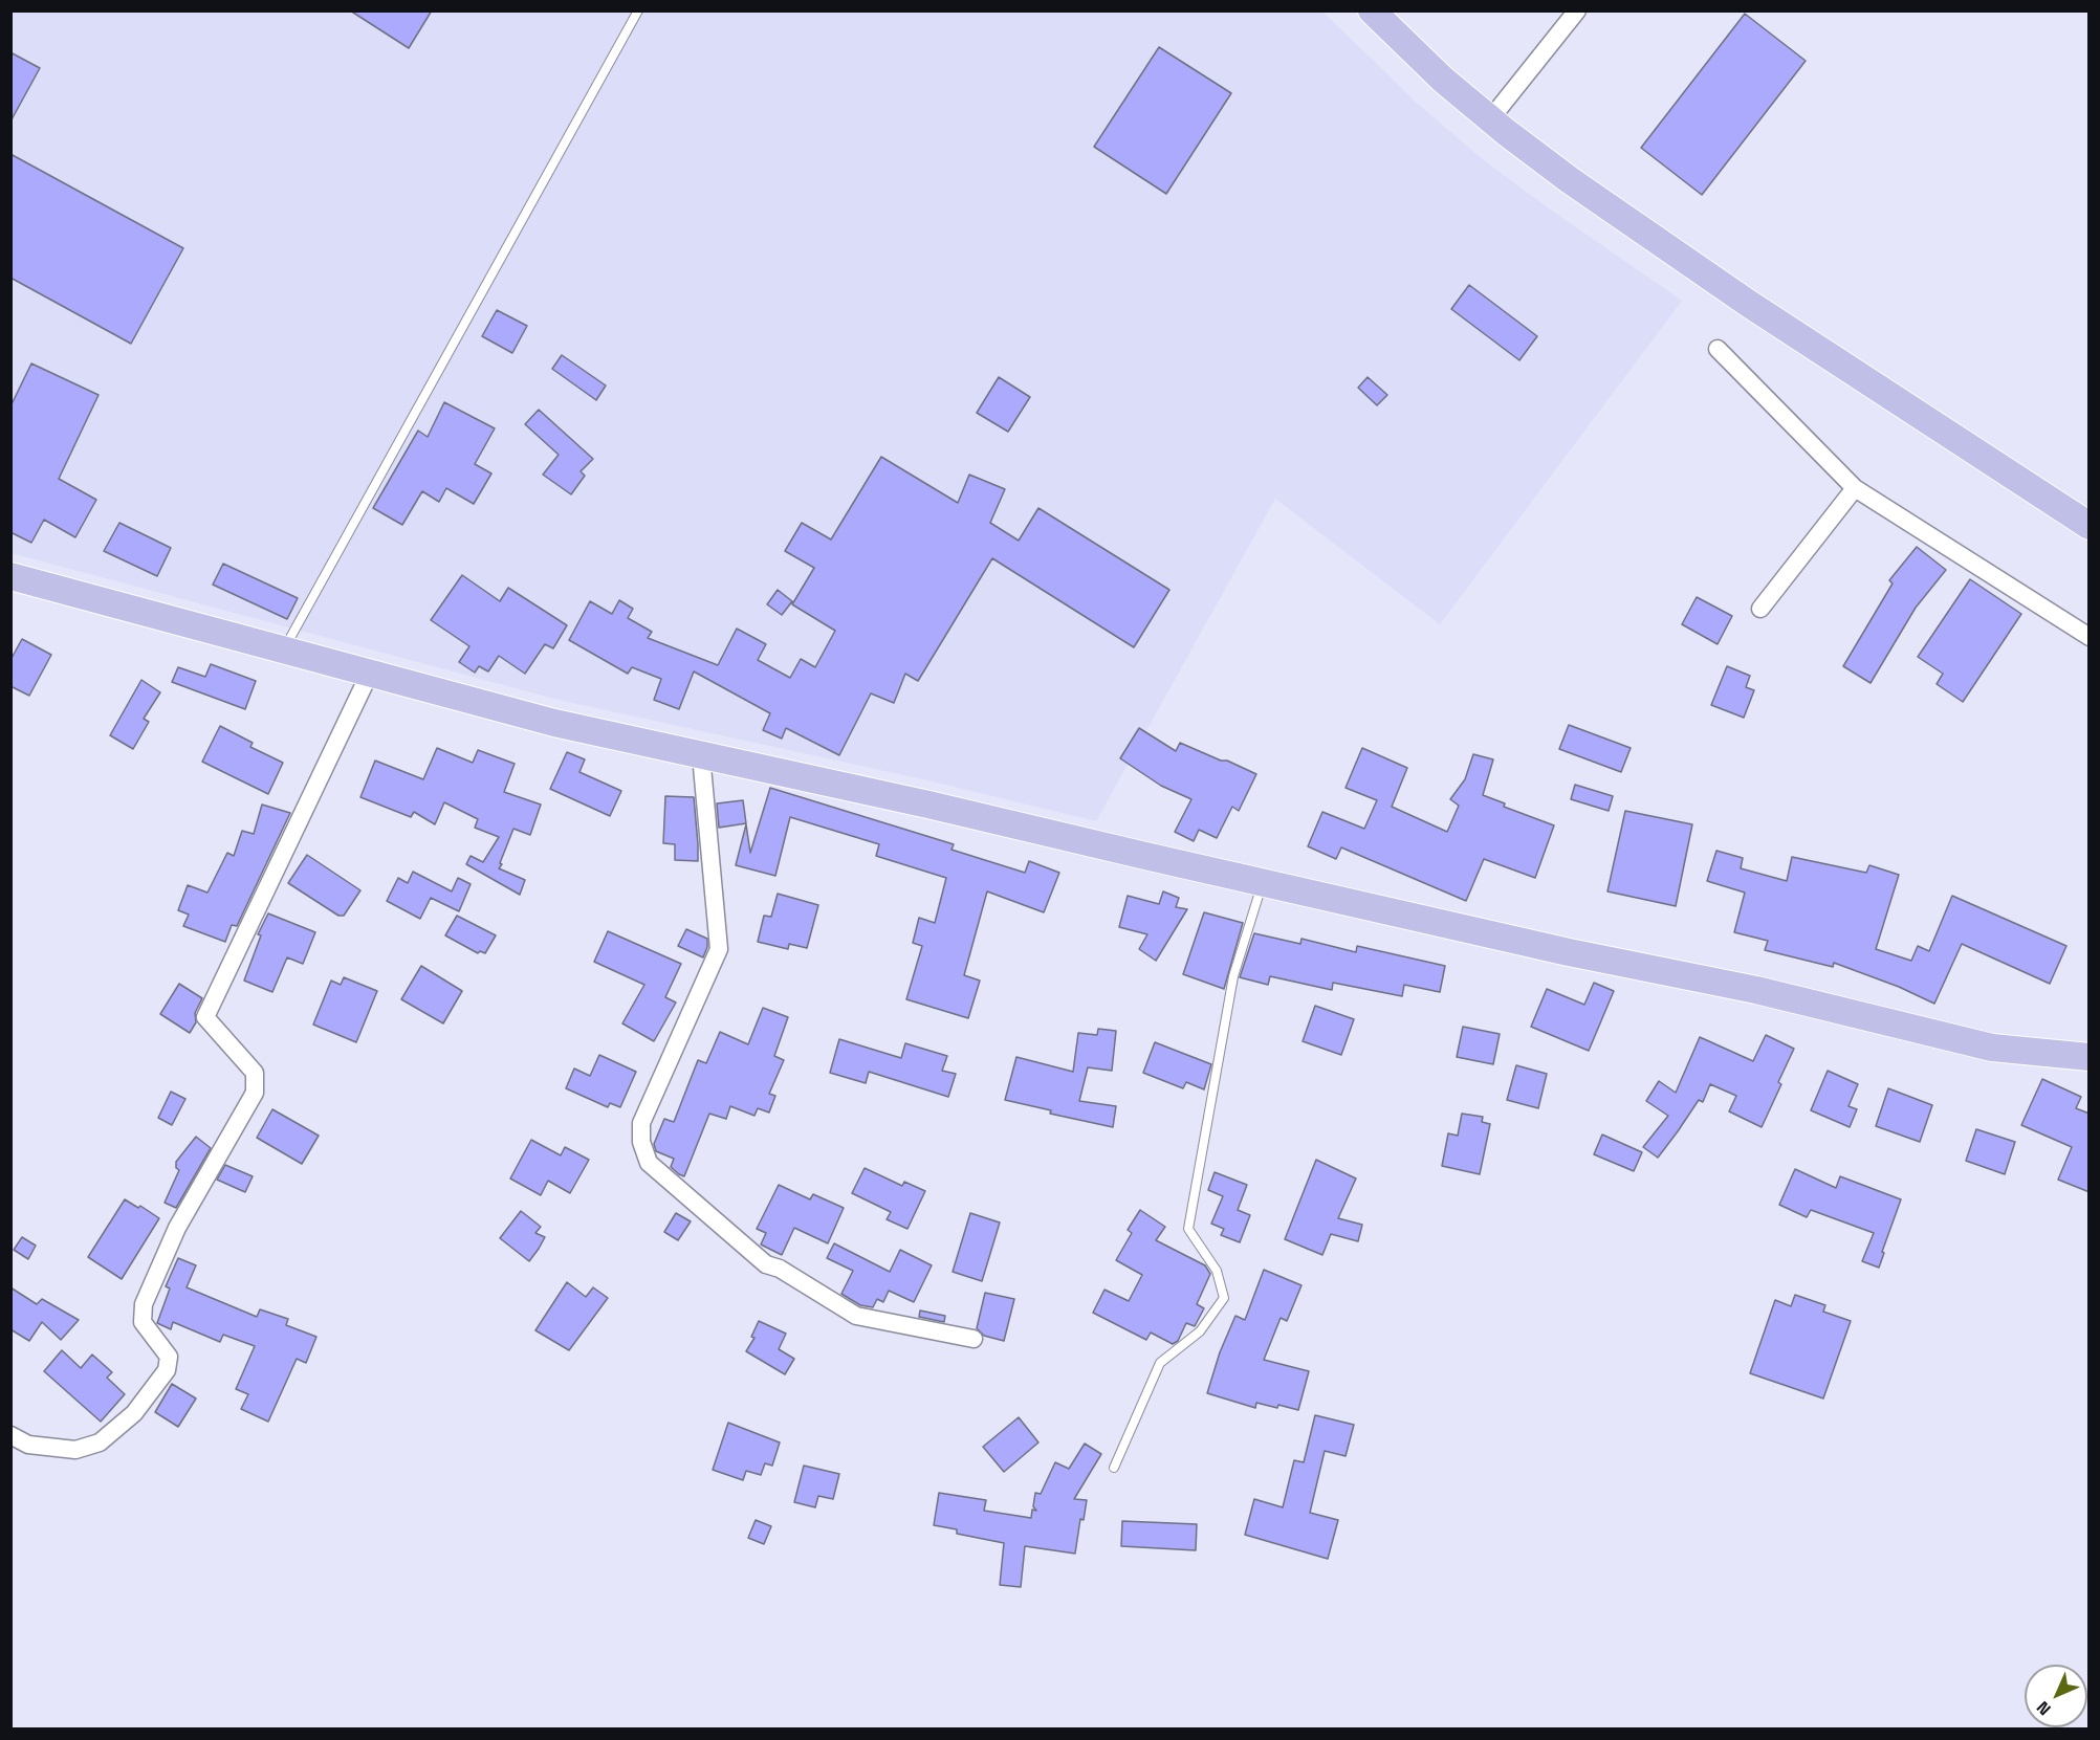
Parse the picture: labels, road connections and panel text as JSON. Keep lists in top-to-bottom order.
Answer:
{
  "north": "bottom left"
}
